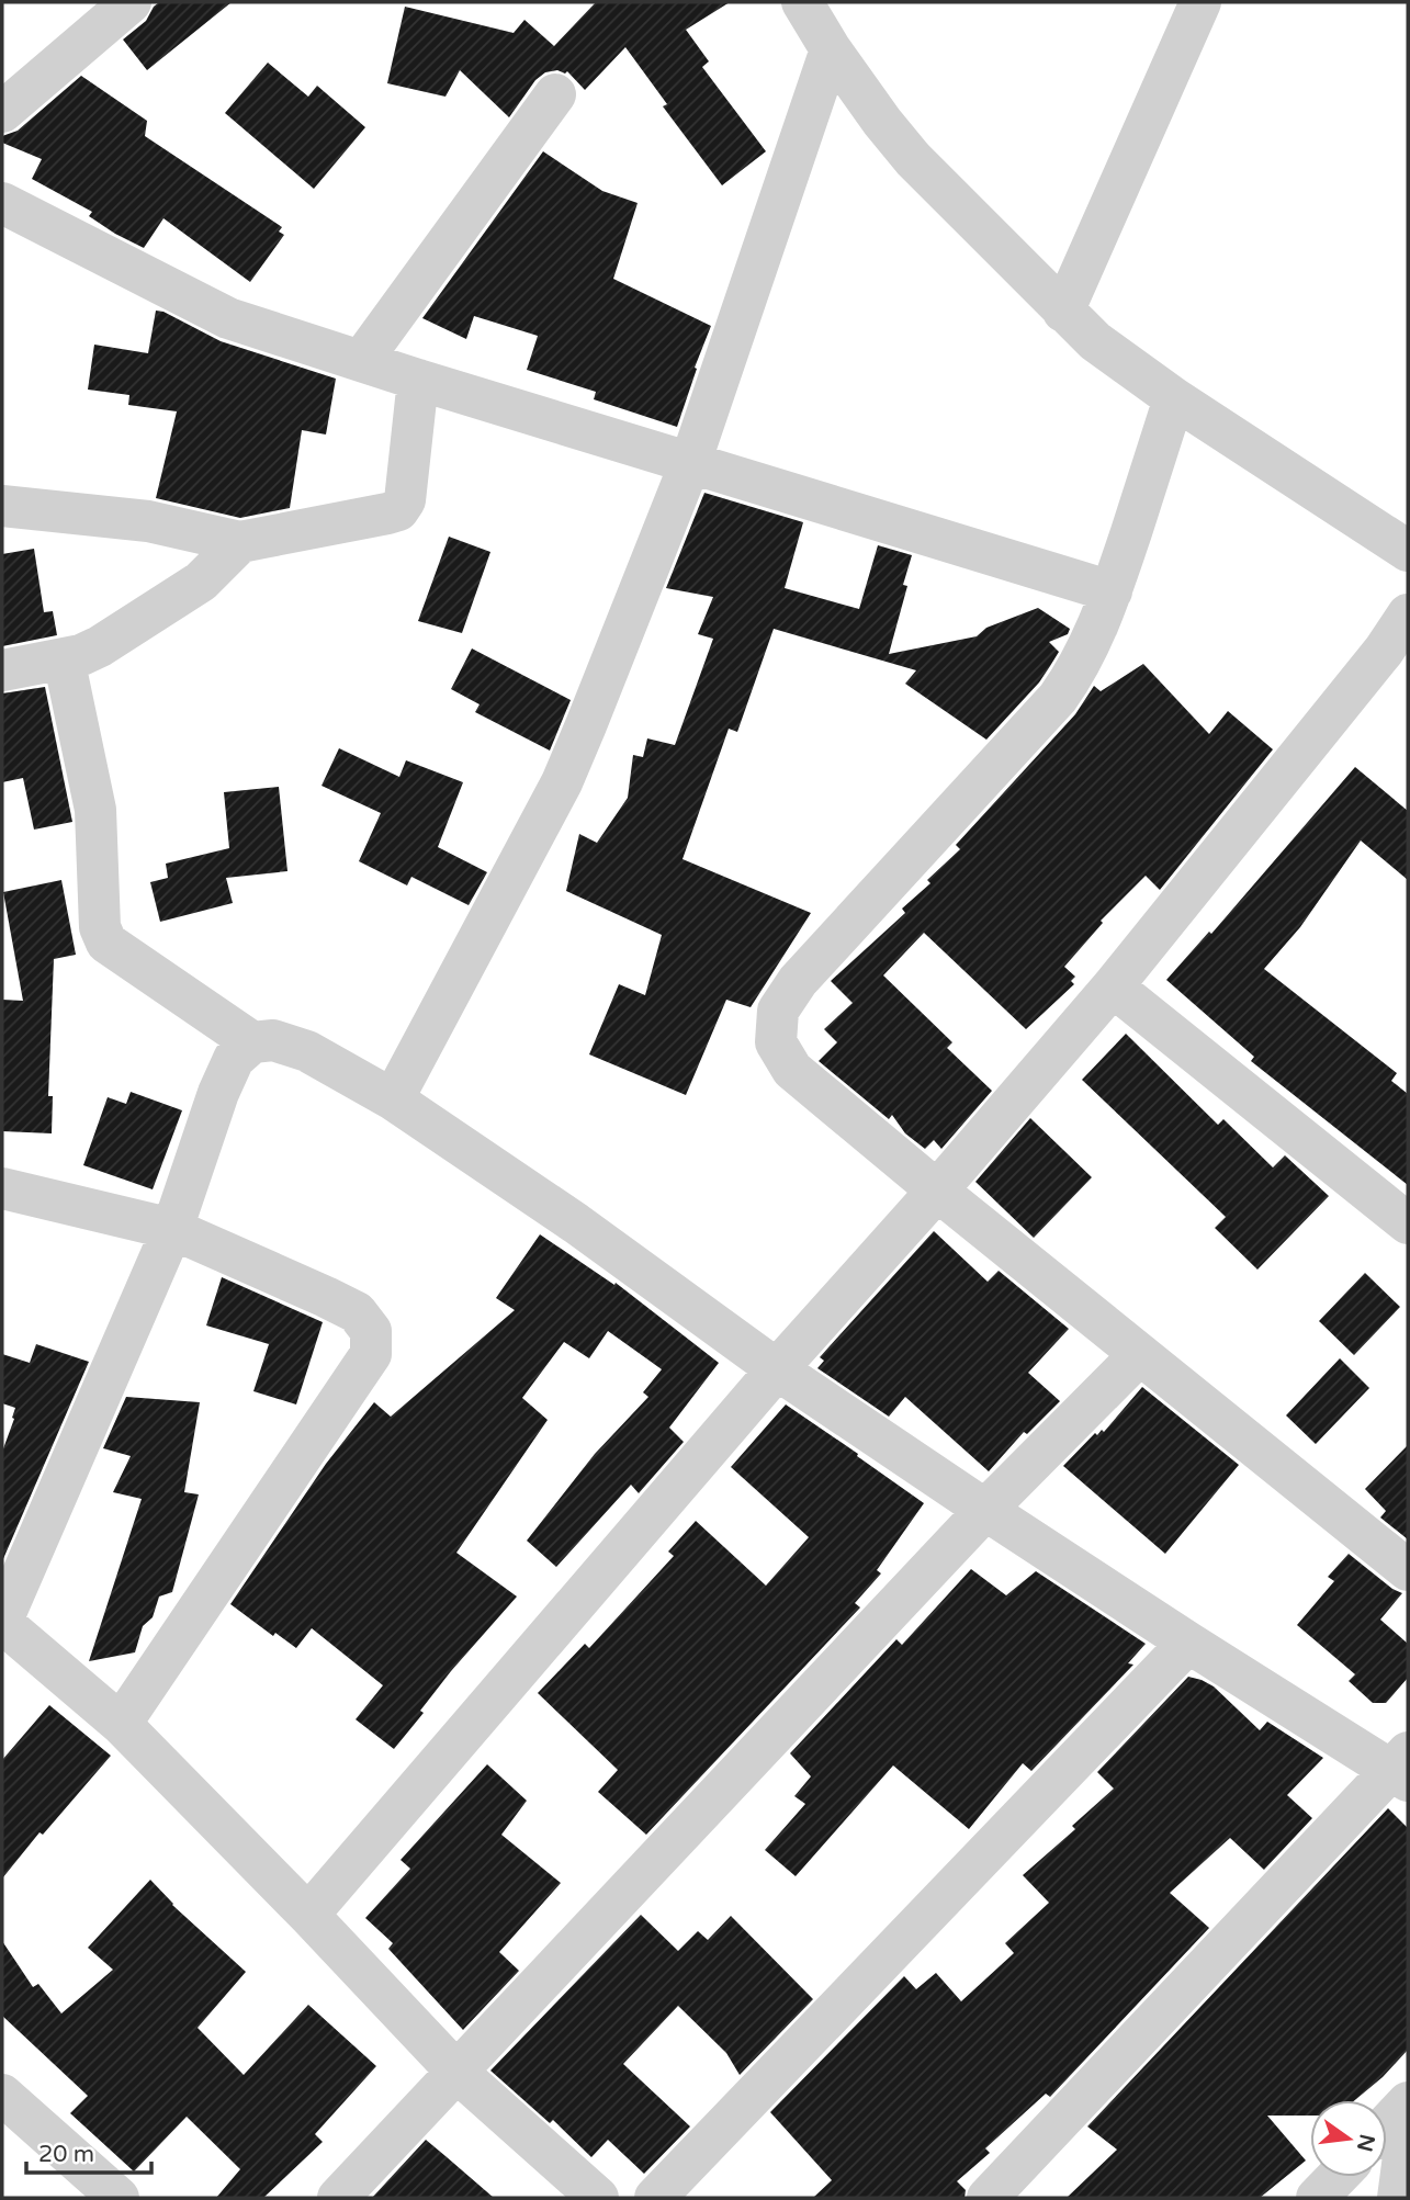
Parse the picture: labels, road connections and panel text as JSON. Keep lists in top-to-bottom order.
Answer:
{
  "scale_bar": "20 m",
  "north": "right"
}
